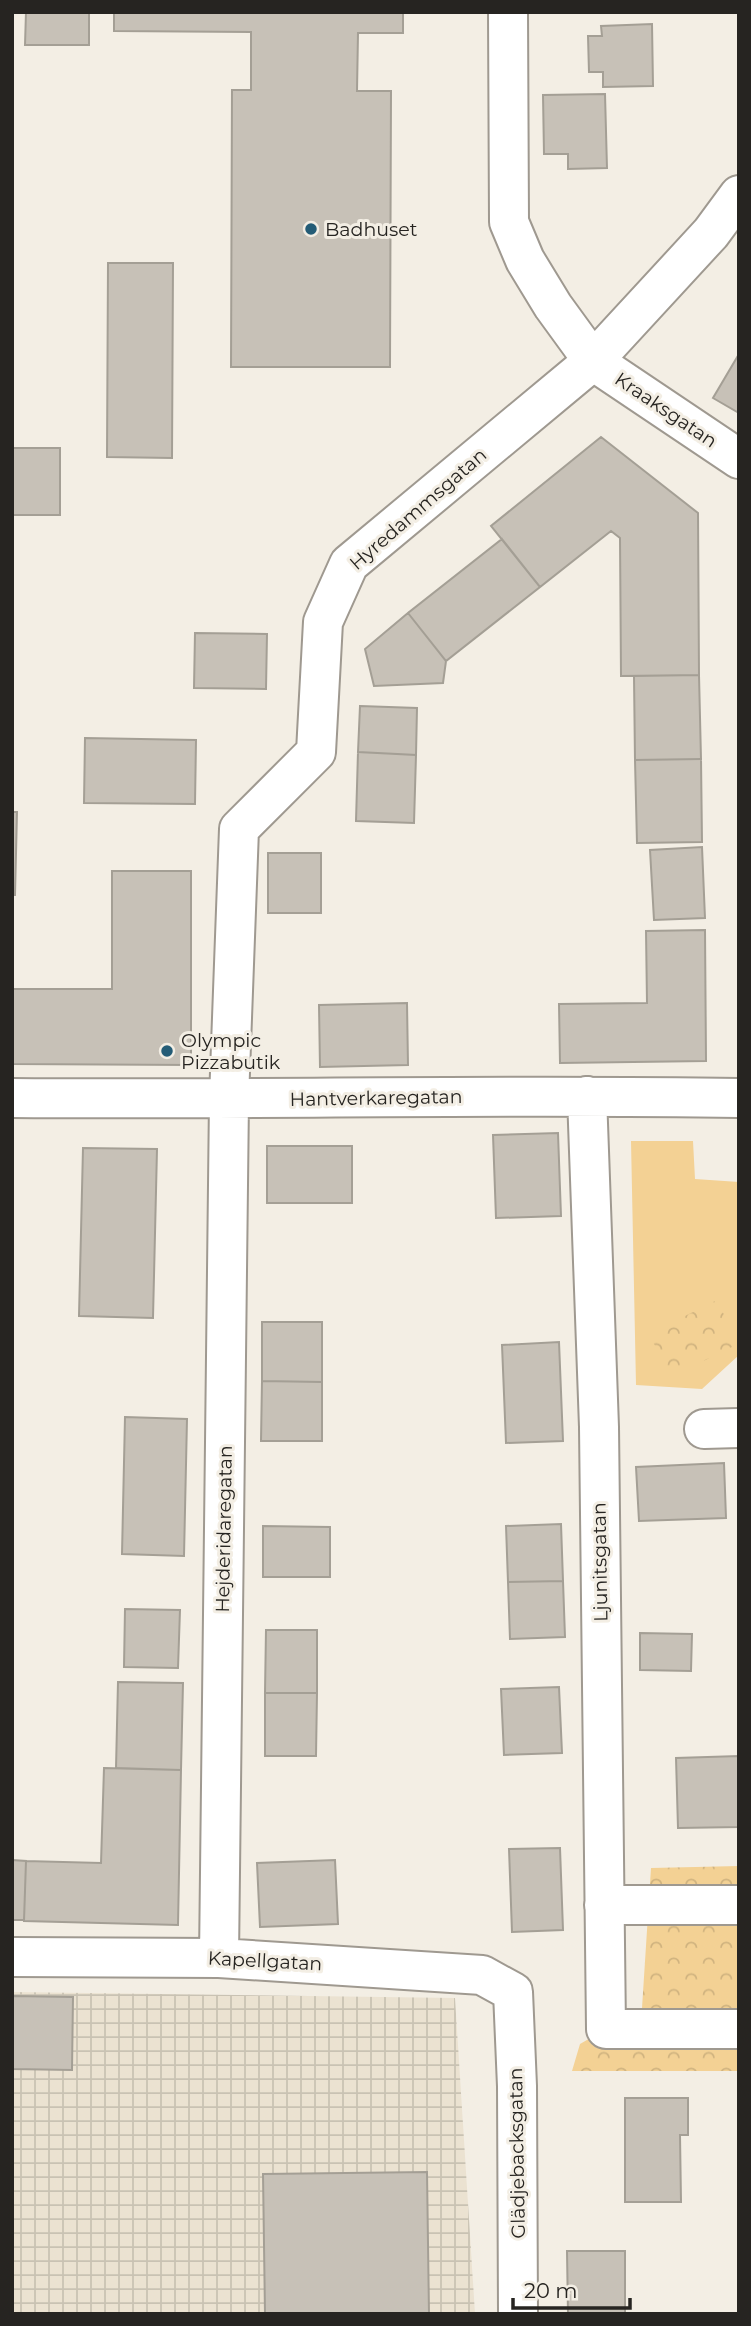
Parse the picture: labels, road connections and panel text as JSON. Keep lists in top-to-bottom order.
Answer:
{
  "streets": {
    "street": [
      "Kraaksgatan",
      "Hyredammsgatan",
      "Hantverkaregatan",
      "Hejderidaregatan",
      "Ljunitsgatan",
      "Kapellgatan",
      "Glädjebacksgatan"
    ]
  },
  "crossings": [
    ["Kraaksgatan", "Hyredammsgatan"],
    ["Hyredammsgatan", "Hantverkaregatan"],
    ["Hyredammsgatan", "Hejderidaregatan"],
    ["Hantverkaregatan", "Hejderidaregatan"],
    ["Hantverkaregatan", "Ljunitsgatan"],
    ["Hejderidaregatan", "Kapellgatan"],
    ["Kapellgatan", "Glädjebacksgatan"]
  ],
  "places": ["Badhuset", "Olympic Pizzabutik"],
  "scale_bar": "20 m"
}
